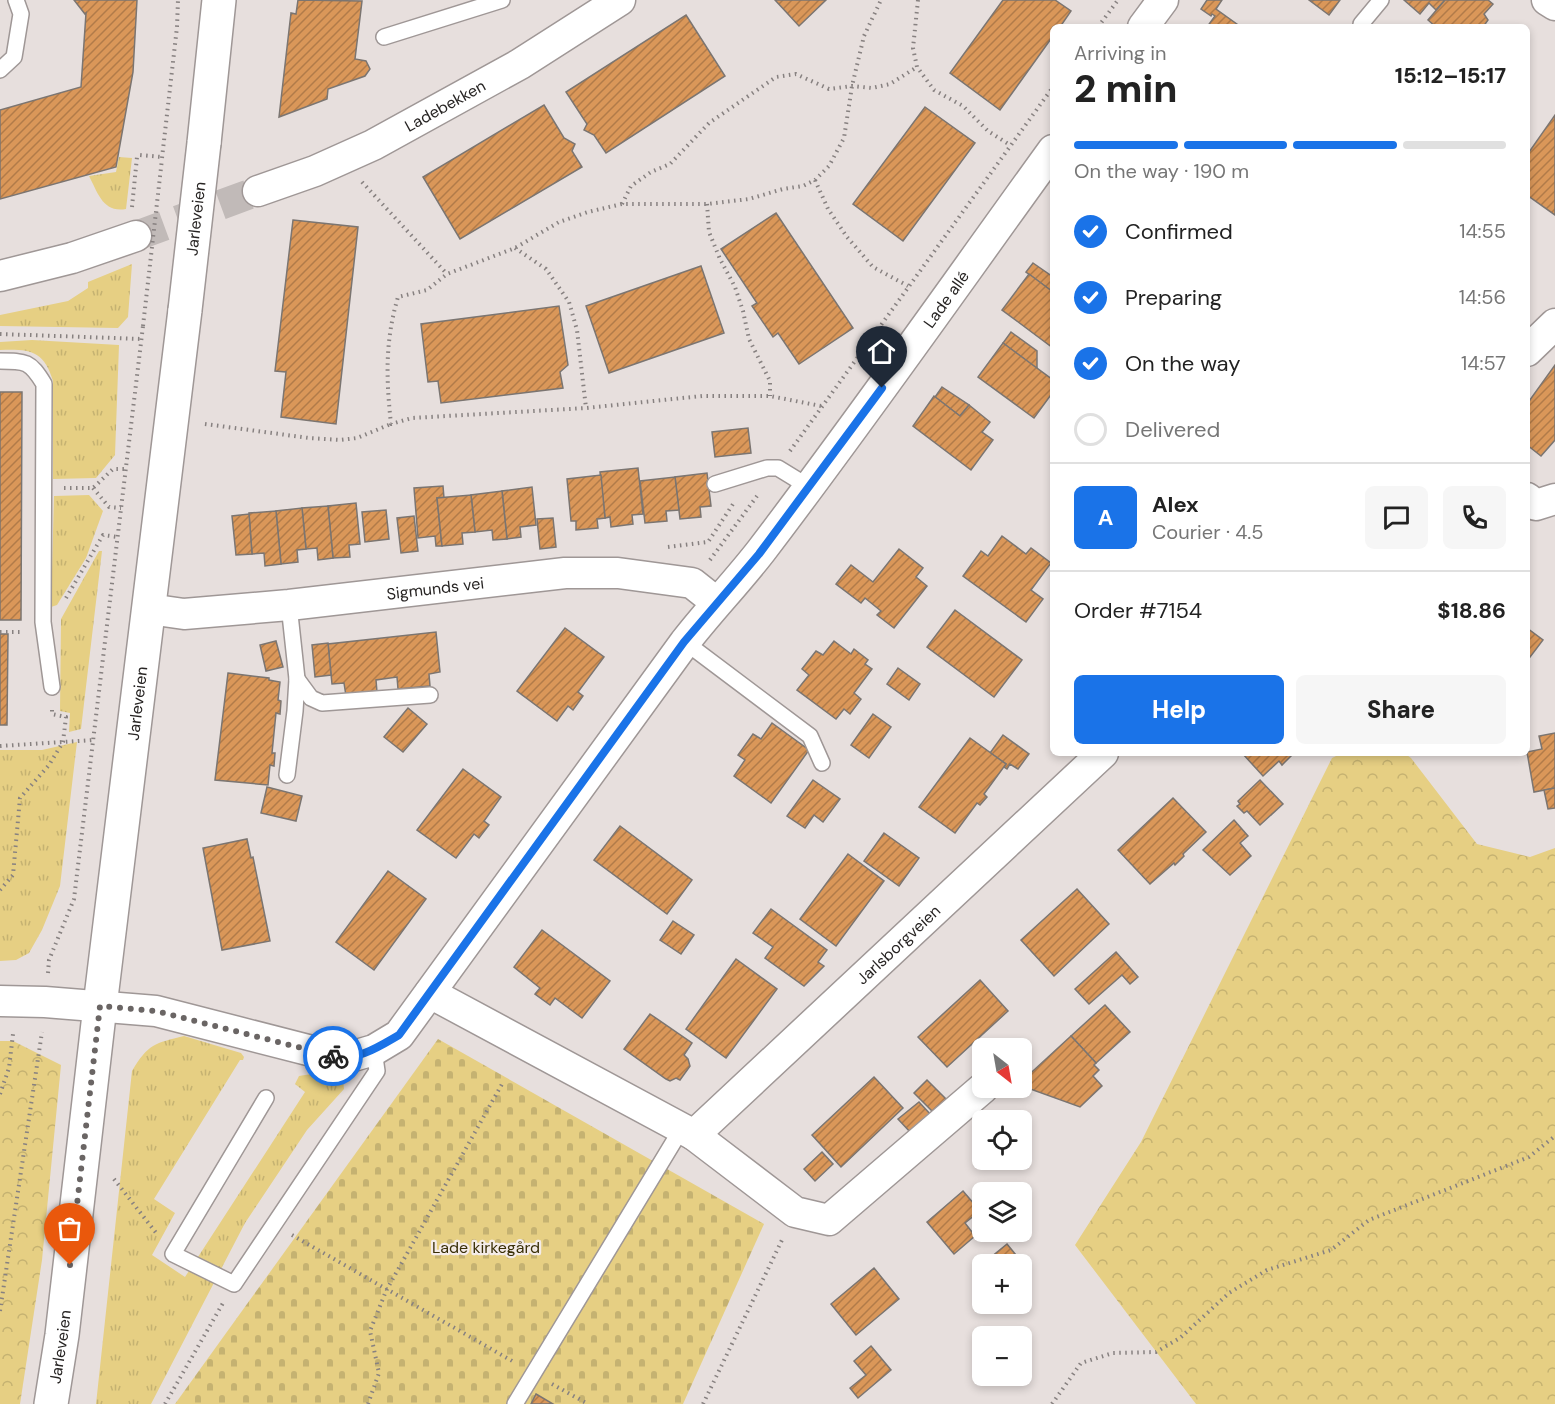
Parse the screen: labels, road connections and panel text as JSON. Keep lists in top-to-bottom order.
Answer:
{
  "streets": {
    "main road": ["Jarleveien"],
    "street": [
      "Ladebekken",
      "Lade allé",
      "Sigmunds vei",
      "Jarlsborgveien"
    ]
  },
  "crossings": [
    ["Jarleveien", "Lade allé"],
    ["Jarleveien", "Sigmunds vei"],
    ["Lade allé", "Sigmunds vei"]
  ],
  "parks": ["Lade kirkegård"],
  "north": "bottom right",
  "page": {
    "heading": ["2 min", "Arriving in", "15:12–15:17"],
    "panel": [
      "Alex",
      "Courier · 4.5",
      "Order #7154",
      "$18.86"
    ],
    "bar": "On the way · 190 m",
    "list": [
      ["Confirmed", "14:55"],
      ["Preparing", "14:56"],
      ["On the way", "14:57"],
      "Delivered"
    ],
    "round": "A",
    "buttons": ["Help", "Share"],
    "map_buttons": ["+", "−"]
  }
}
